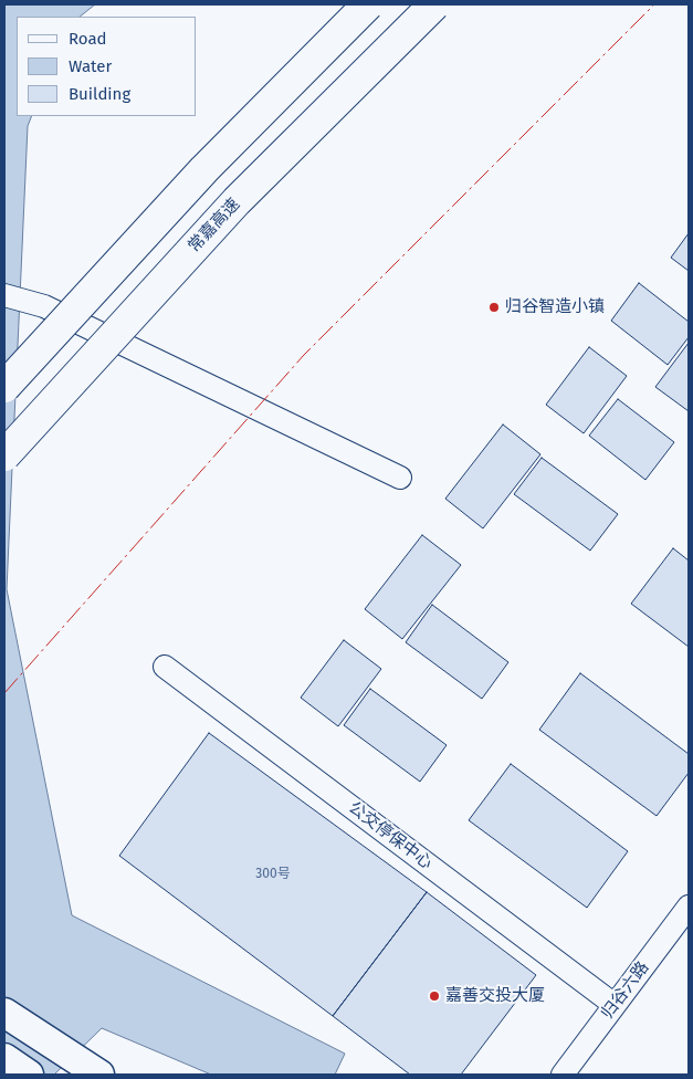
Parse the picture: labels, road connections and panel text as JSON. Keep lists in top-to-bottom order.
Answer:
{
  "streets": {
    "highway": ["常嘉高速"],
    "street": ["公交停保中心", "归谷六路"]
  },
  "crossings": [
    ["公交停保中心", "归谷六路"]
  ],
  "places": ["归谷智造小镇", "嘉善交投大厦"],
  "house_numbers": ["300号"],
  "legend": ["Road", "Water", "Building"]
}
